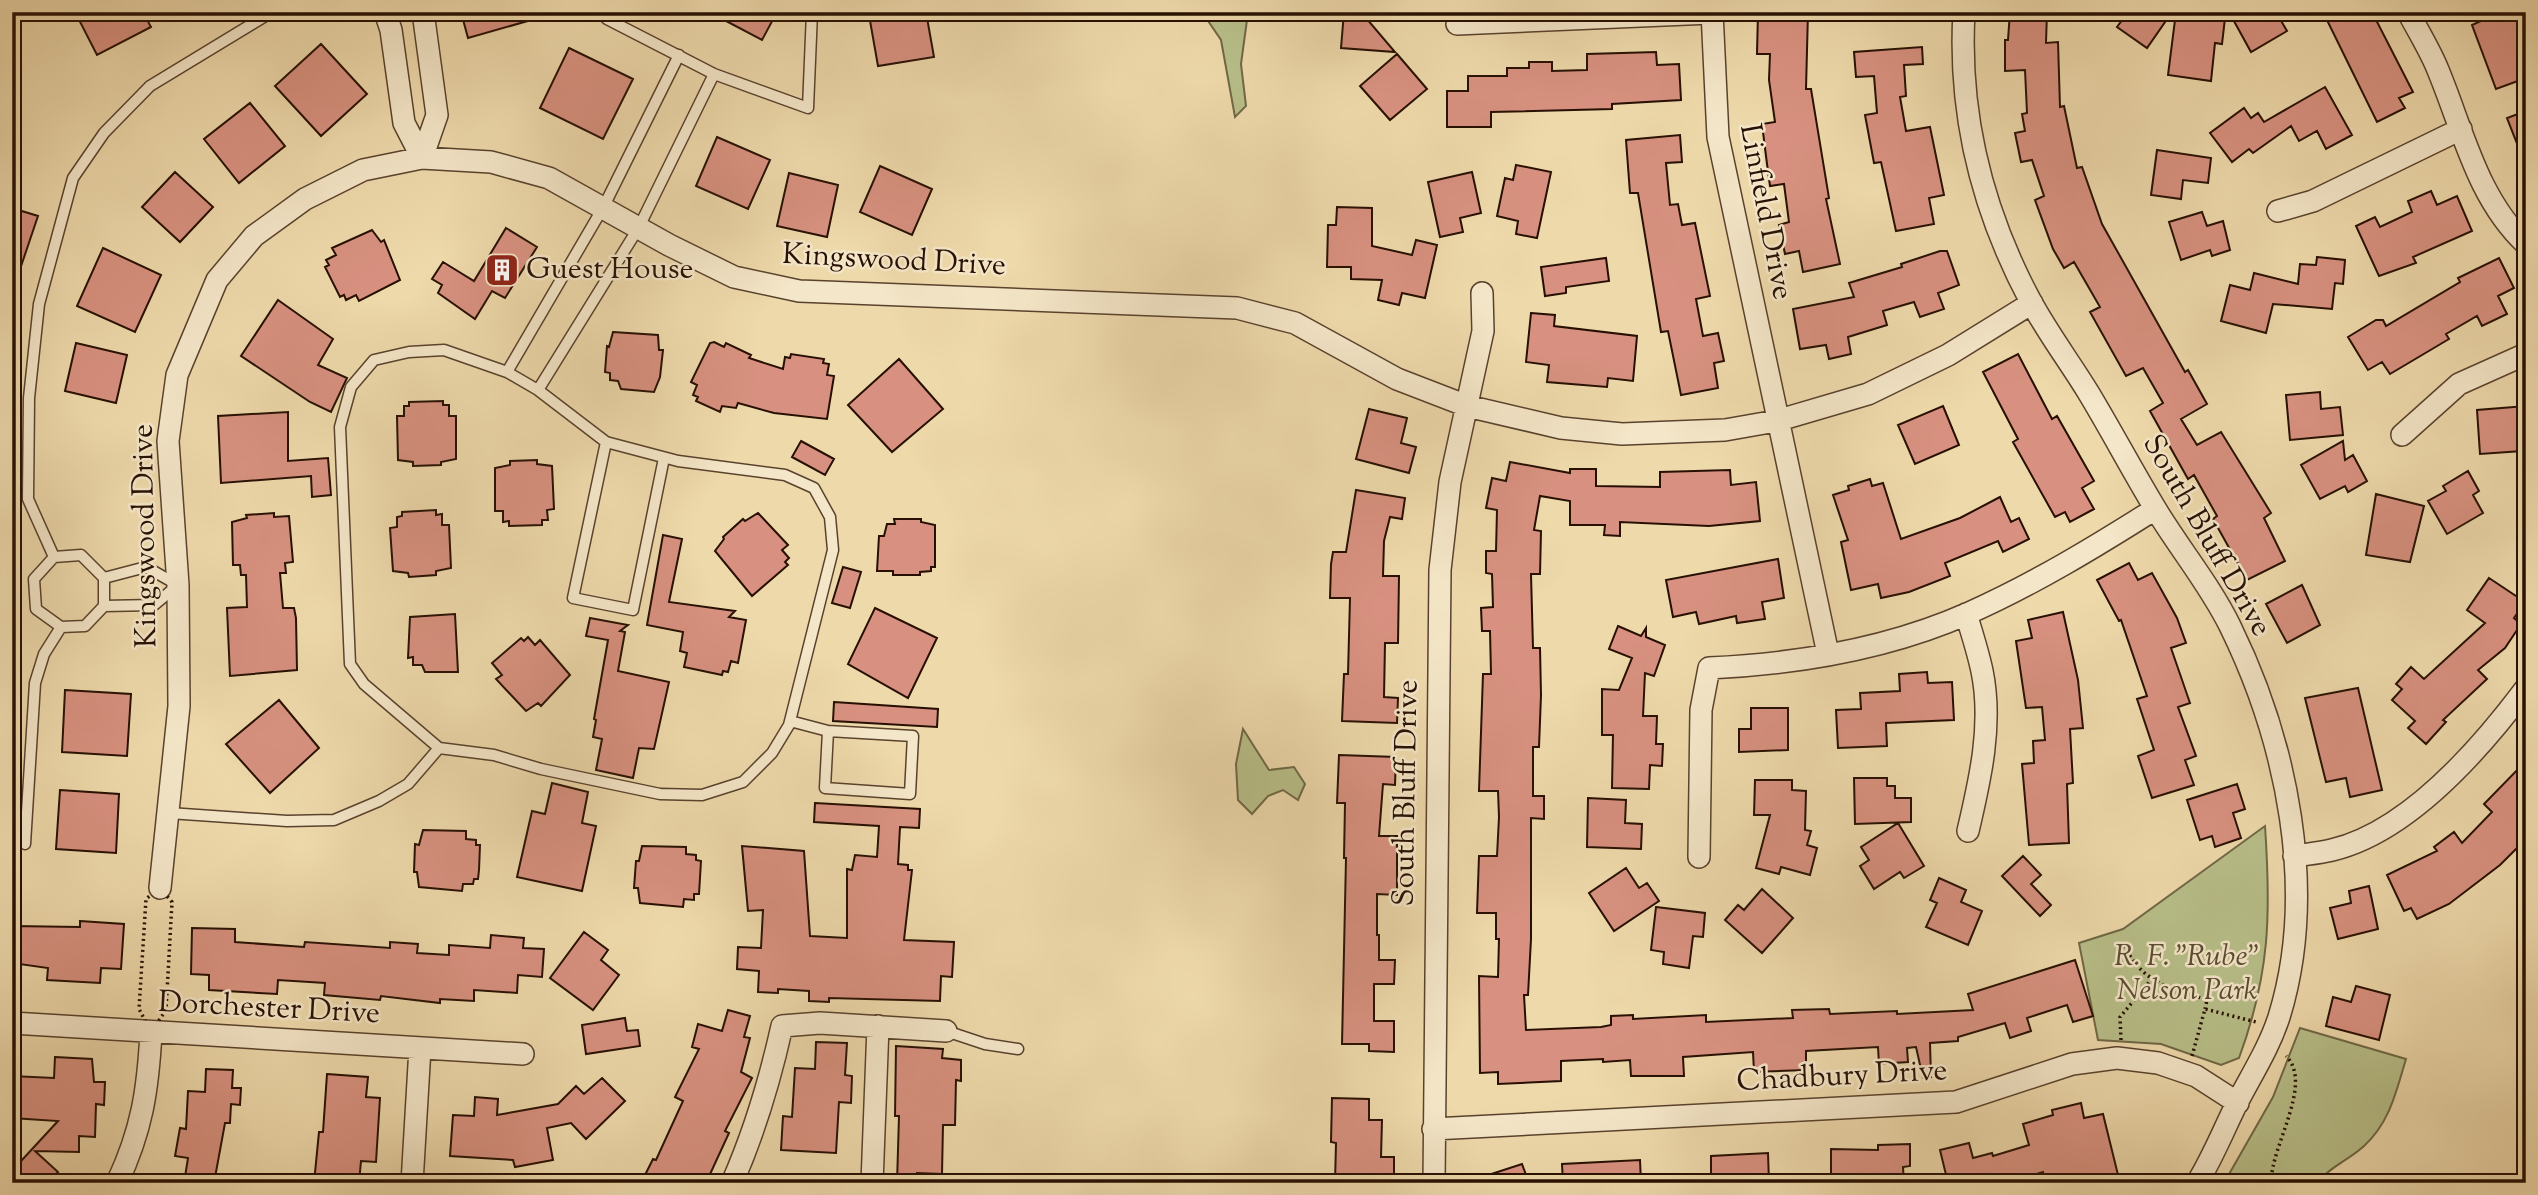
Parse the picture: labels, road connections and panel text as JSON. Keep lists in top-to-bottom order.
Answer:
{
  "streets": {
    "street": [
      "Linfield Drive",
      "Kingswood Drive",
      "South Bluff Drive",
      "Dorchester Drive",
      "Chadbury Drive"
    ]
  },
  "crossings": [
    ["Linfield Drive", "Kingswood Drive"],
    ["Kingswood Drive", "South Bluff Drive"],
    ["South Bluff Drive", "Chadbury Drive"]
  ],
  "parks": ["R. F. \"Rube\" Nelson Park"],
  "places": {
    "building": ["Guest House"]
  }
}
